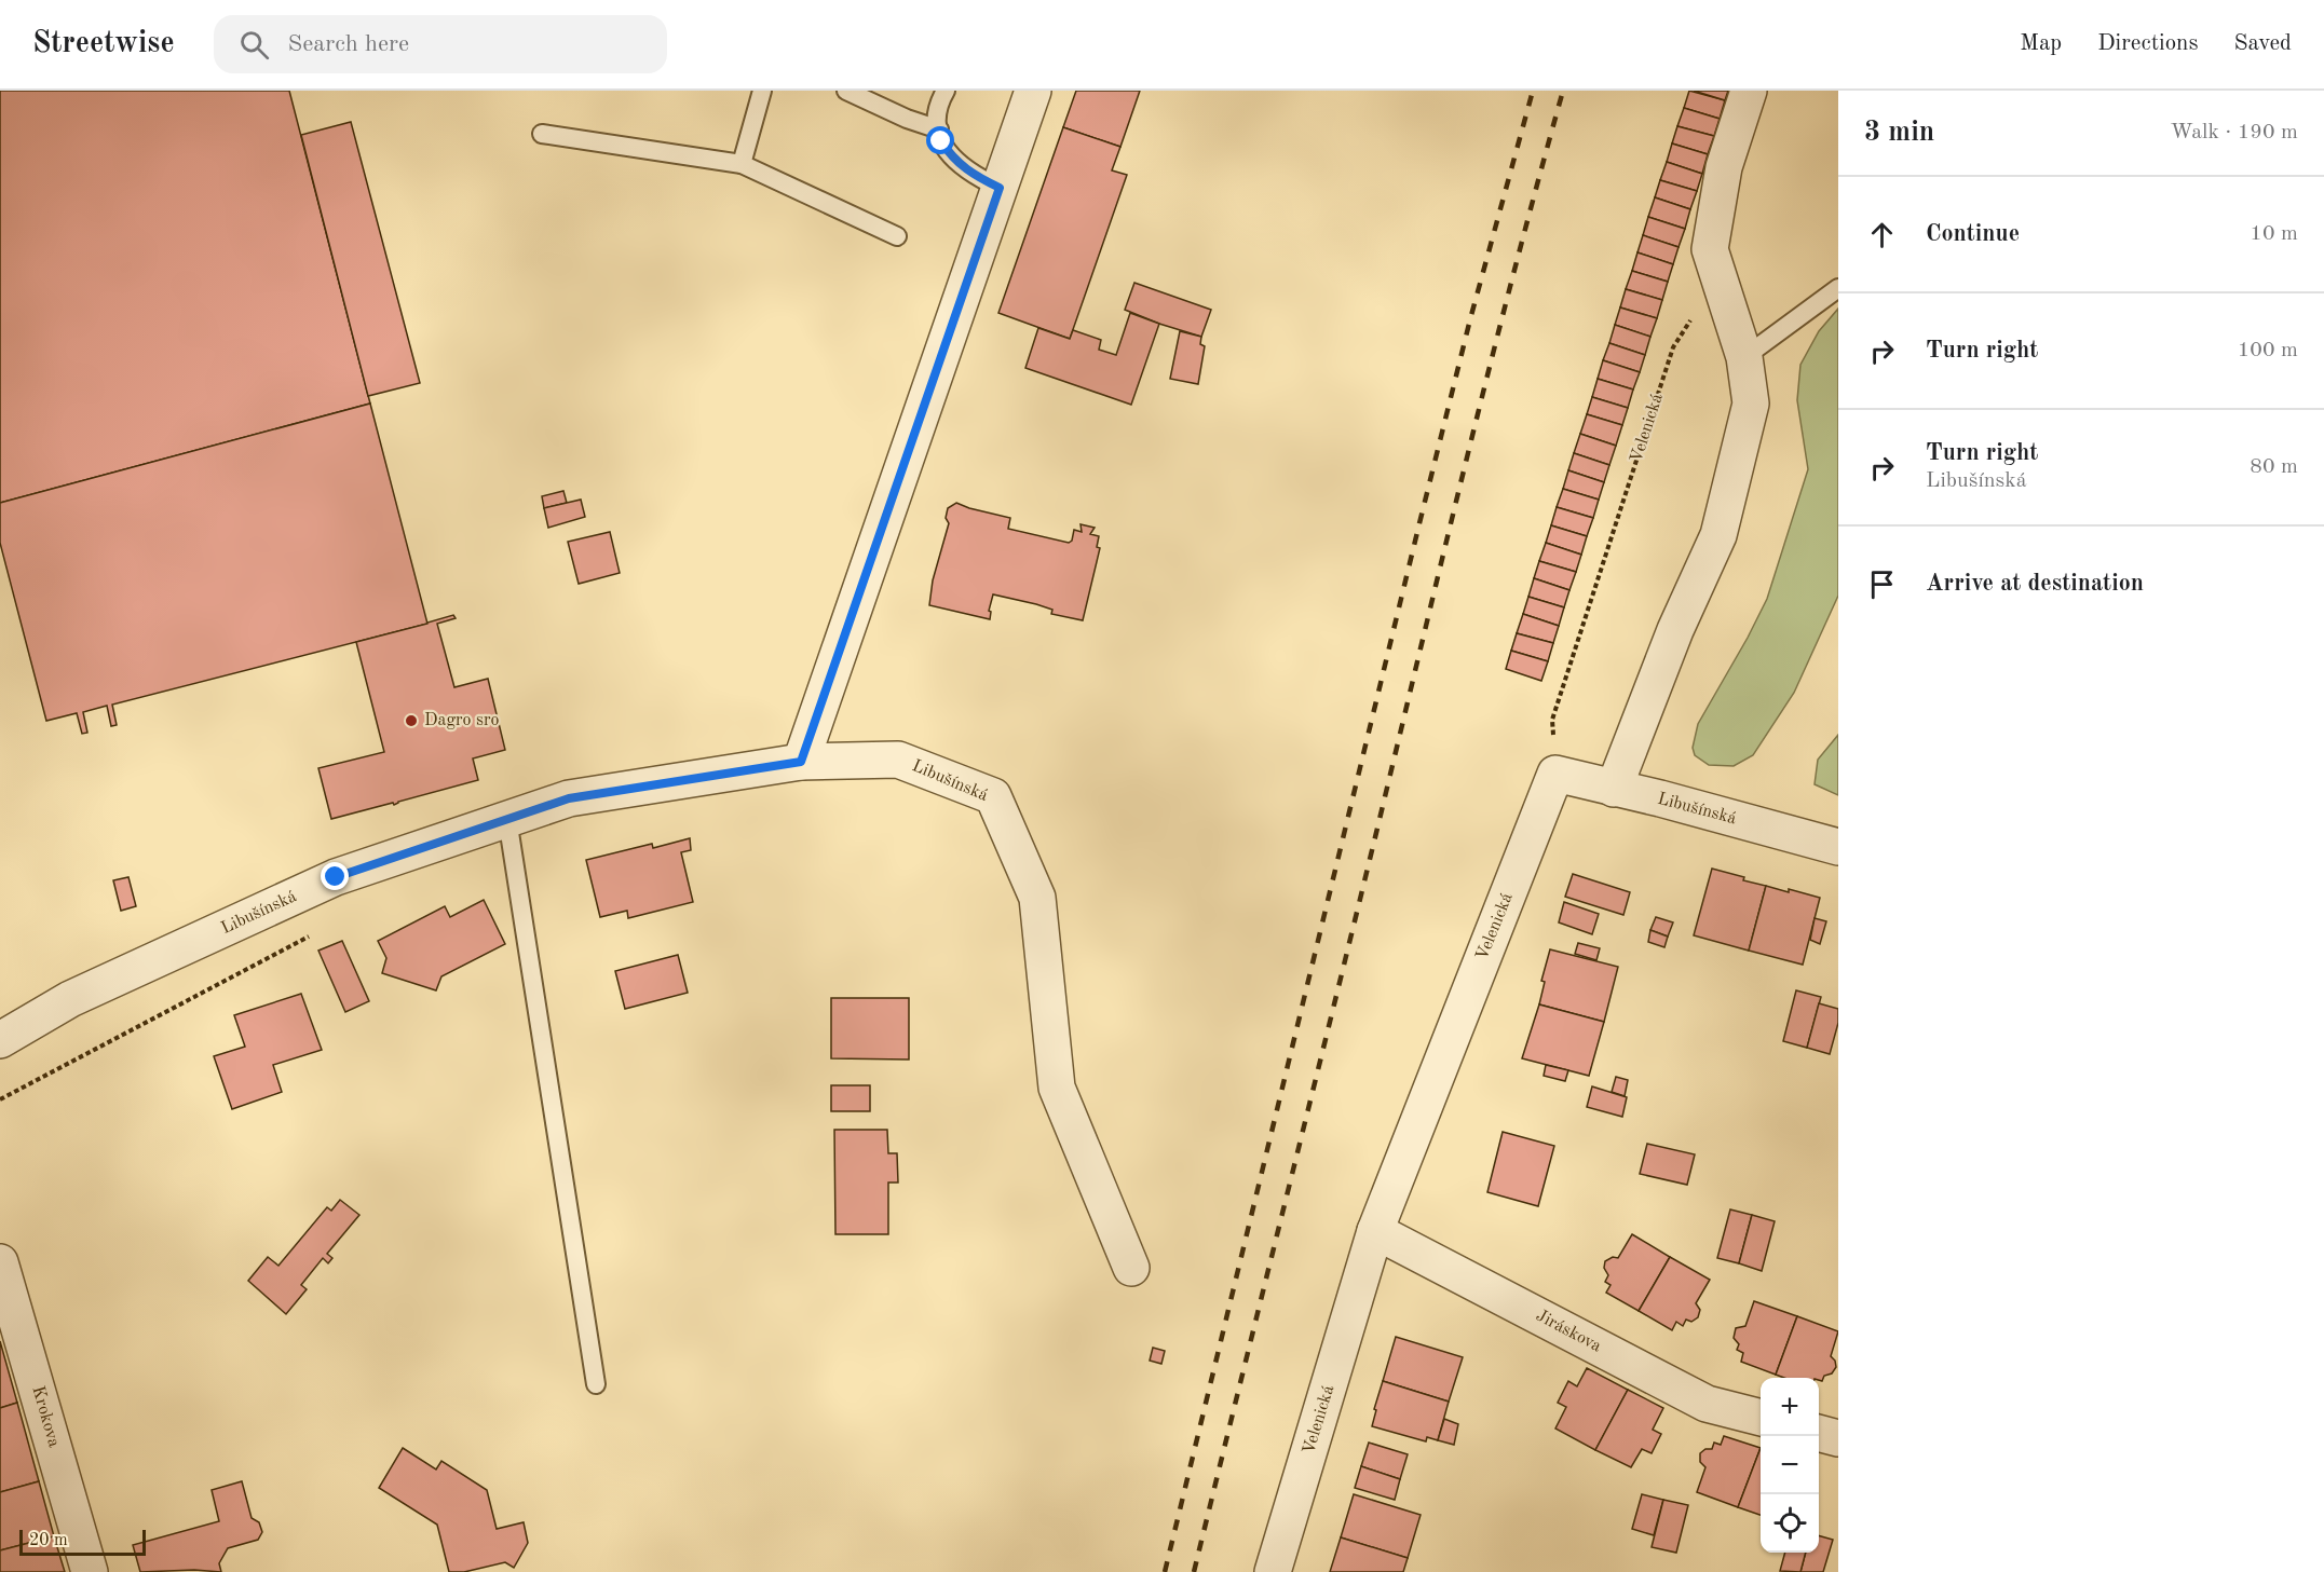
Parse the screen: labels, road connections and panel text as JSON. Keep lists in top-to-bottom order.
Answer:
{
  "streets": {
    "street": [
      "Velenická",
      "Libušínská",
      "Jiráskova",
      "Krokova"
    ]
  },
  "crossings": [
    ["Velenická", "Libušínská"],
    ["Velenická", "Jiráskova"]
  ],
  "places": ["Dagro sro"],
  "scale_bar": "20 m",
  "page": {
    "header": "Streetwise",
    "search": "Search here",
    "nav": ["Map", "Directions", "Saved"],
    "heading": ["3 min", "Walk · 190 m"],
    "list": [
      ["Continue", "10 m"],
      ["Turn right", "100 m"],
      ["Turn right", "Libušínská", "80 m"],
      "Arrive at destination"
    ],
    "map_buttons": ["+", "−"],
    "scale": "20 m"
  }
}
